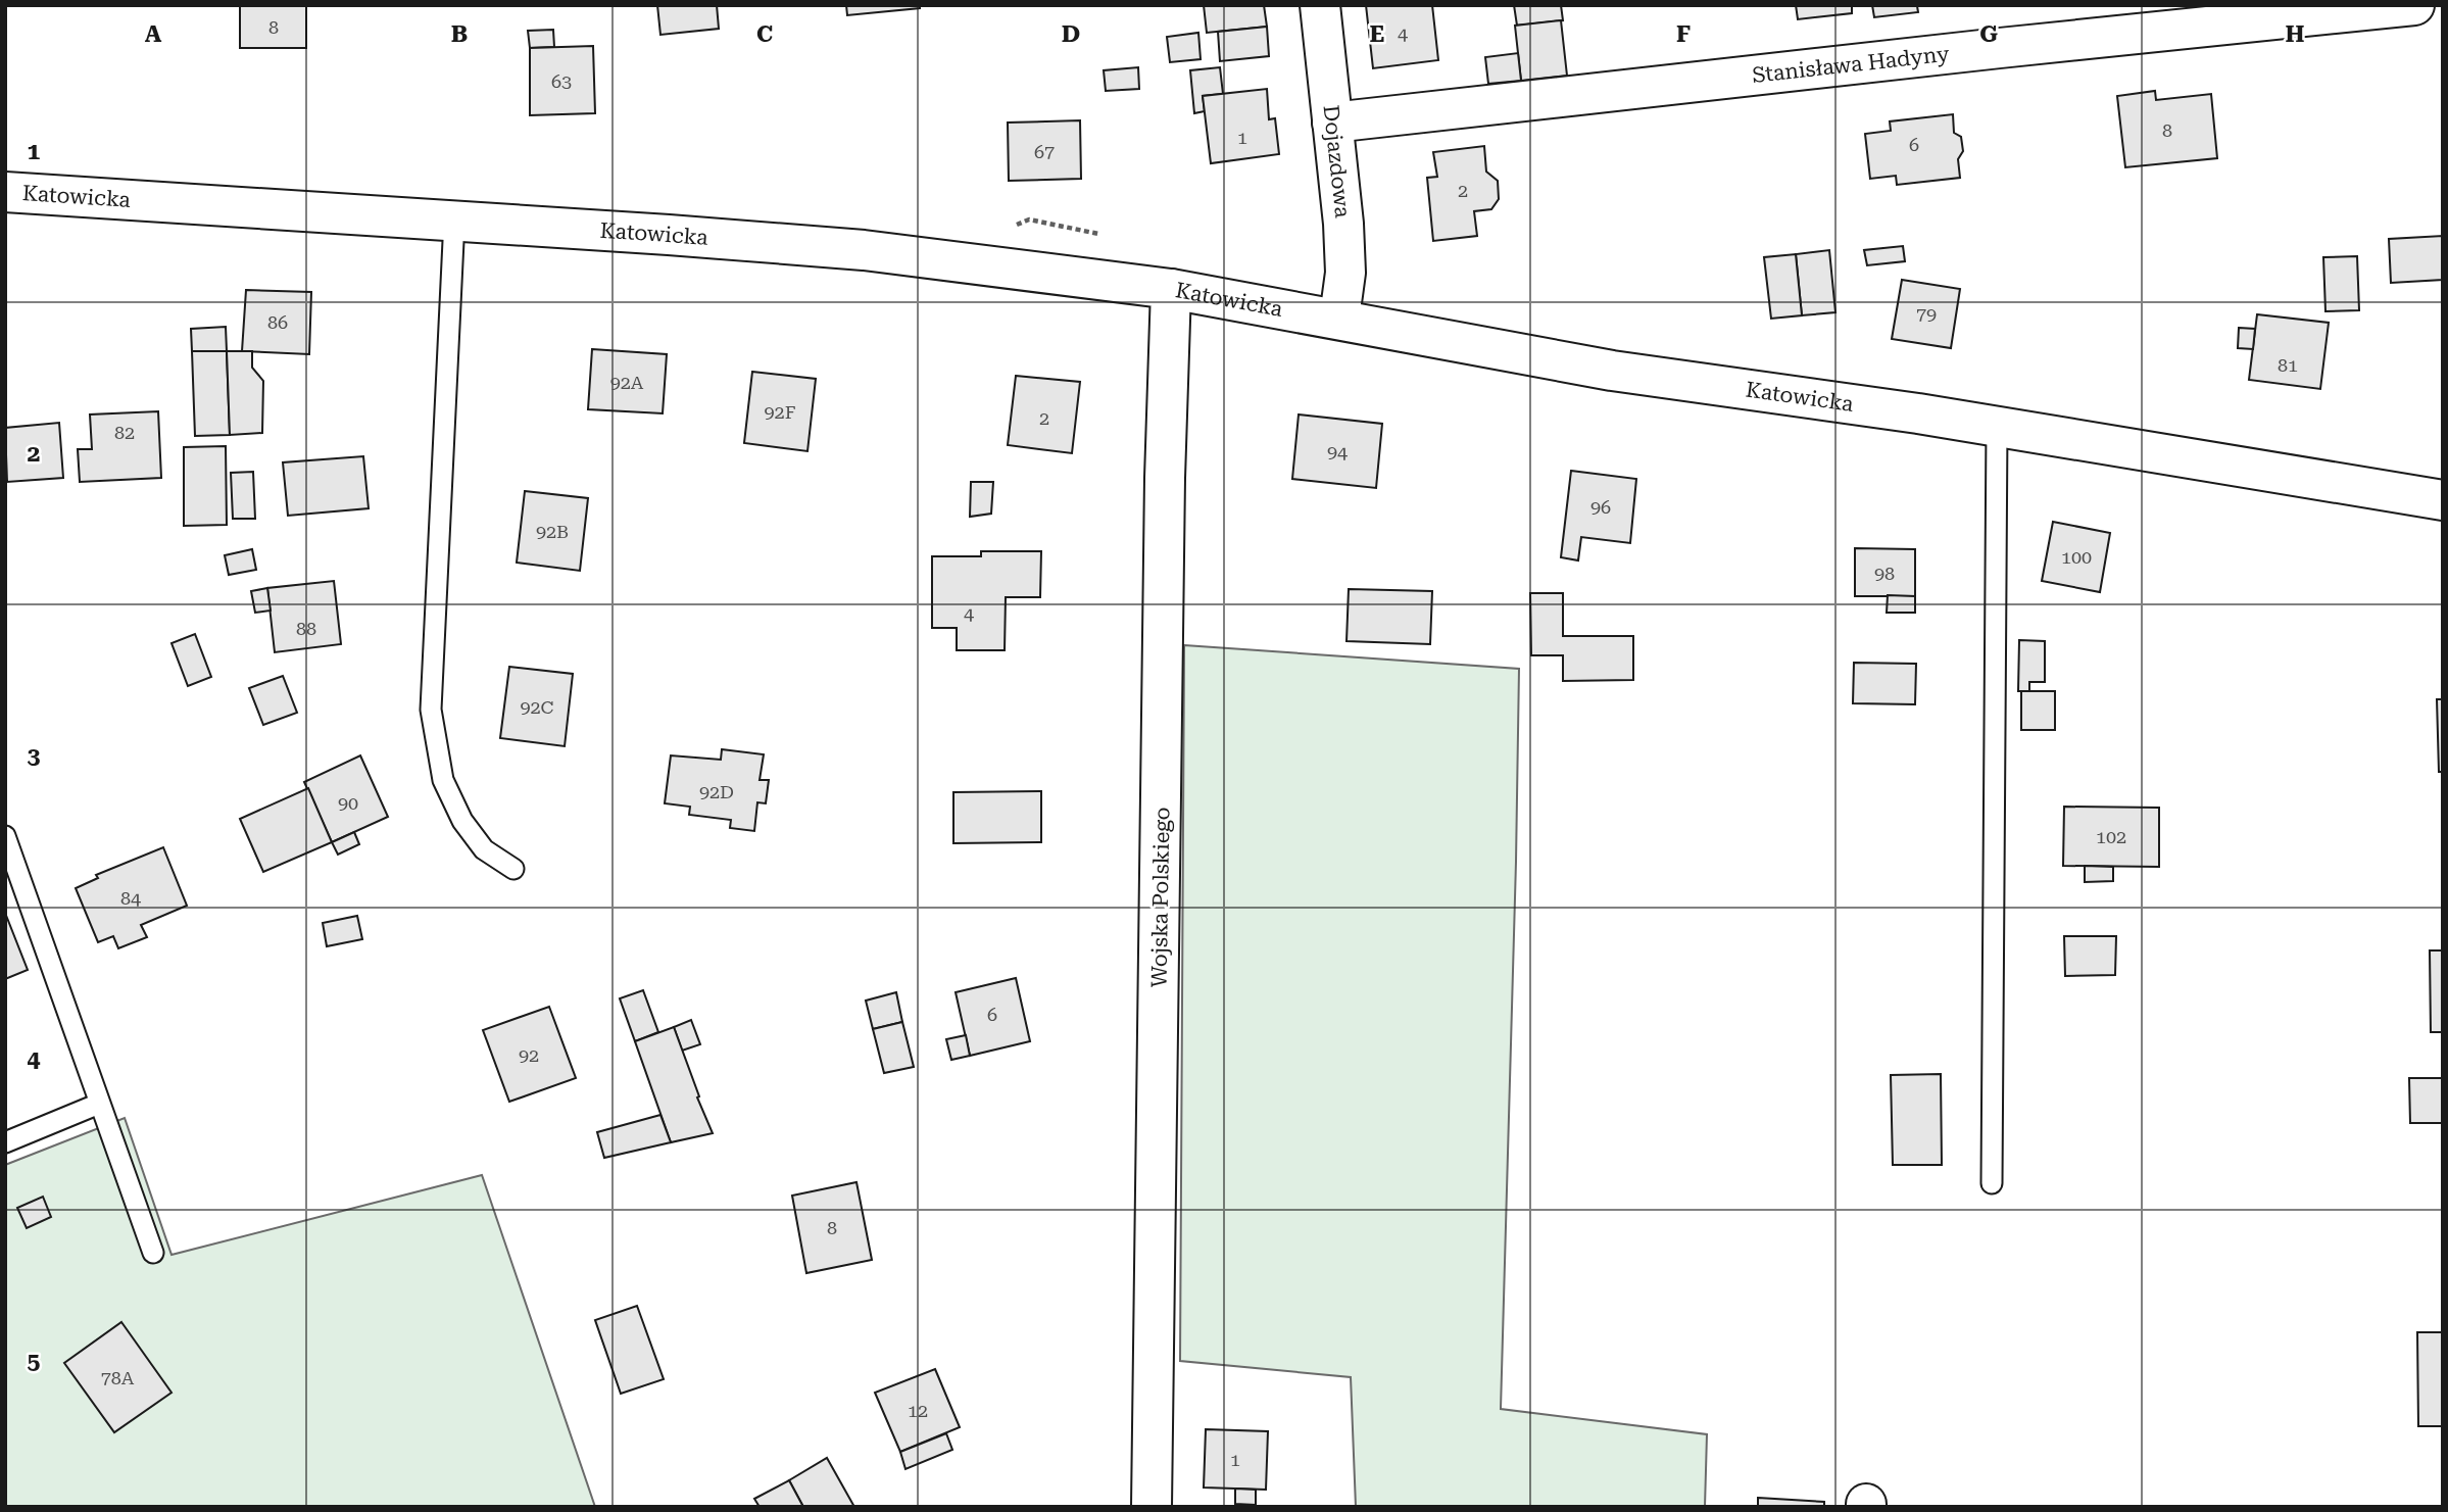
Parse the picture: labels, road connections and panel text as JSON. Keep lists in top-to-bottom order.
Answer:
{
  "streets": {
    "street": [
      "Stanisława Hadyny",
      "Dojazdowa",
      "Katowicka",
      "Wojska Polskiego"
    ]
  },
  "crossings": [
    ["Stanisława Hadyny", "Dojazdowa"],
    ["Dojazdowa", "Katowicka"],
    ["Katowicka", "Wojska Polskiego"]
  ],
  "house_numbers": [
    "8",
    "4",
    "63",
    "8",
    "1",
    "6",
    "67",
    "2",
    "79",
    "86",
    "81",
    "92A",
    "92F",
    "2",
    "82",
    "94",
    "96",
    "92B",
    "100",
    "98",
    "4",
    "88",
    "92C",
    "92D",
    "90",
    "102",
    "84",
    "6",
    "92",
    "8",
    "78A",
    "12",
    "1"
  ],
  "grid": {
    "columns": [
      "A",
      "B",
      "C",
      "D",
      "E",
      "F",
      "G",
      "H"
    ],
    "rows": [
      "1",
      "2",
      "3",
      "4",
      "5"
    ]
  }
}
